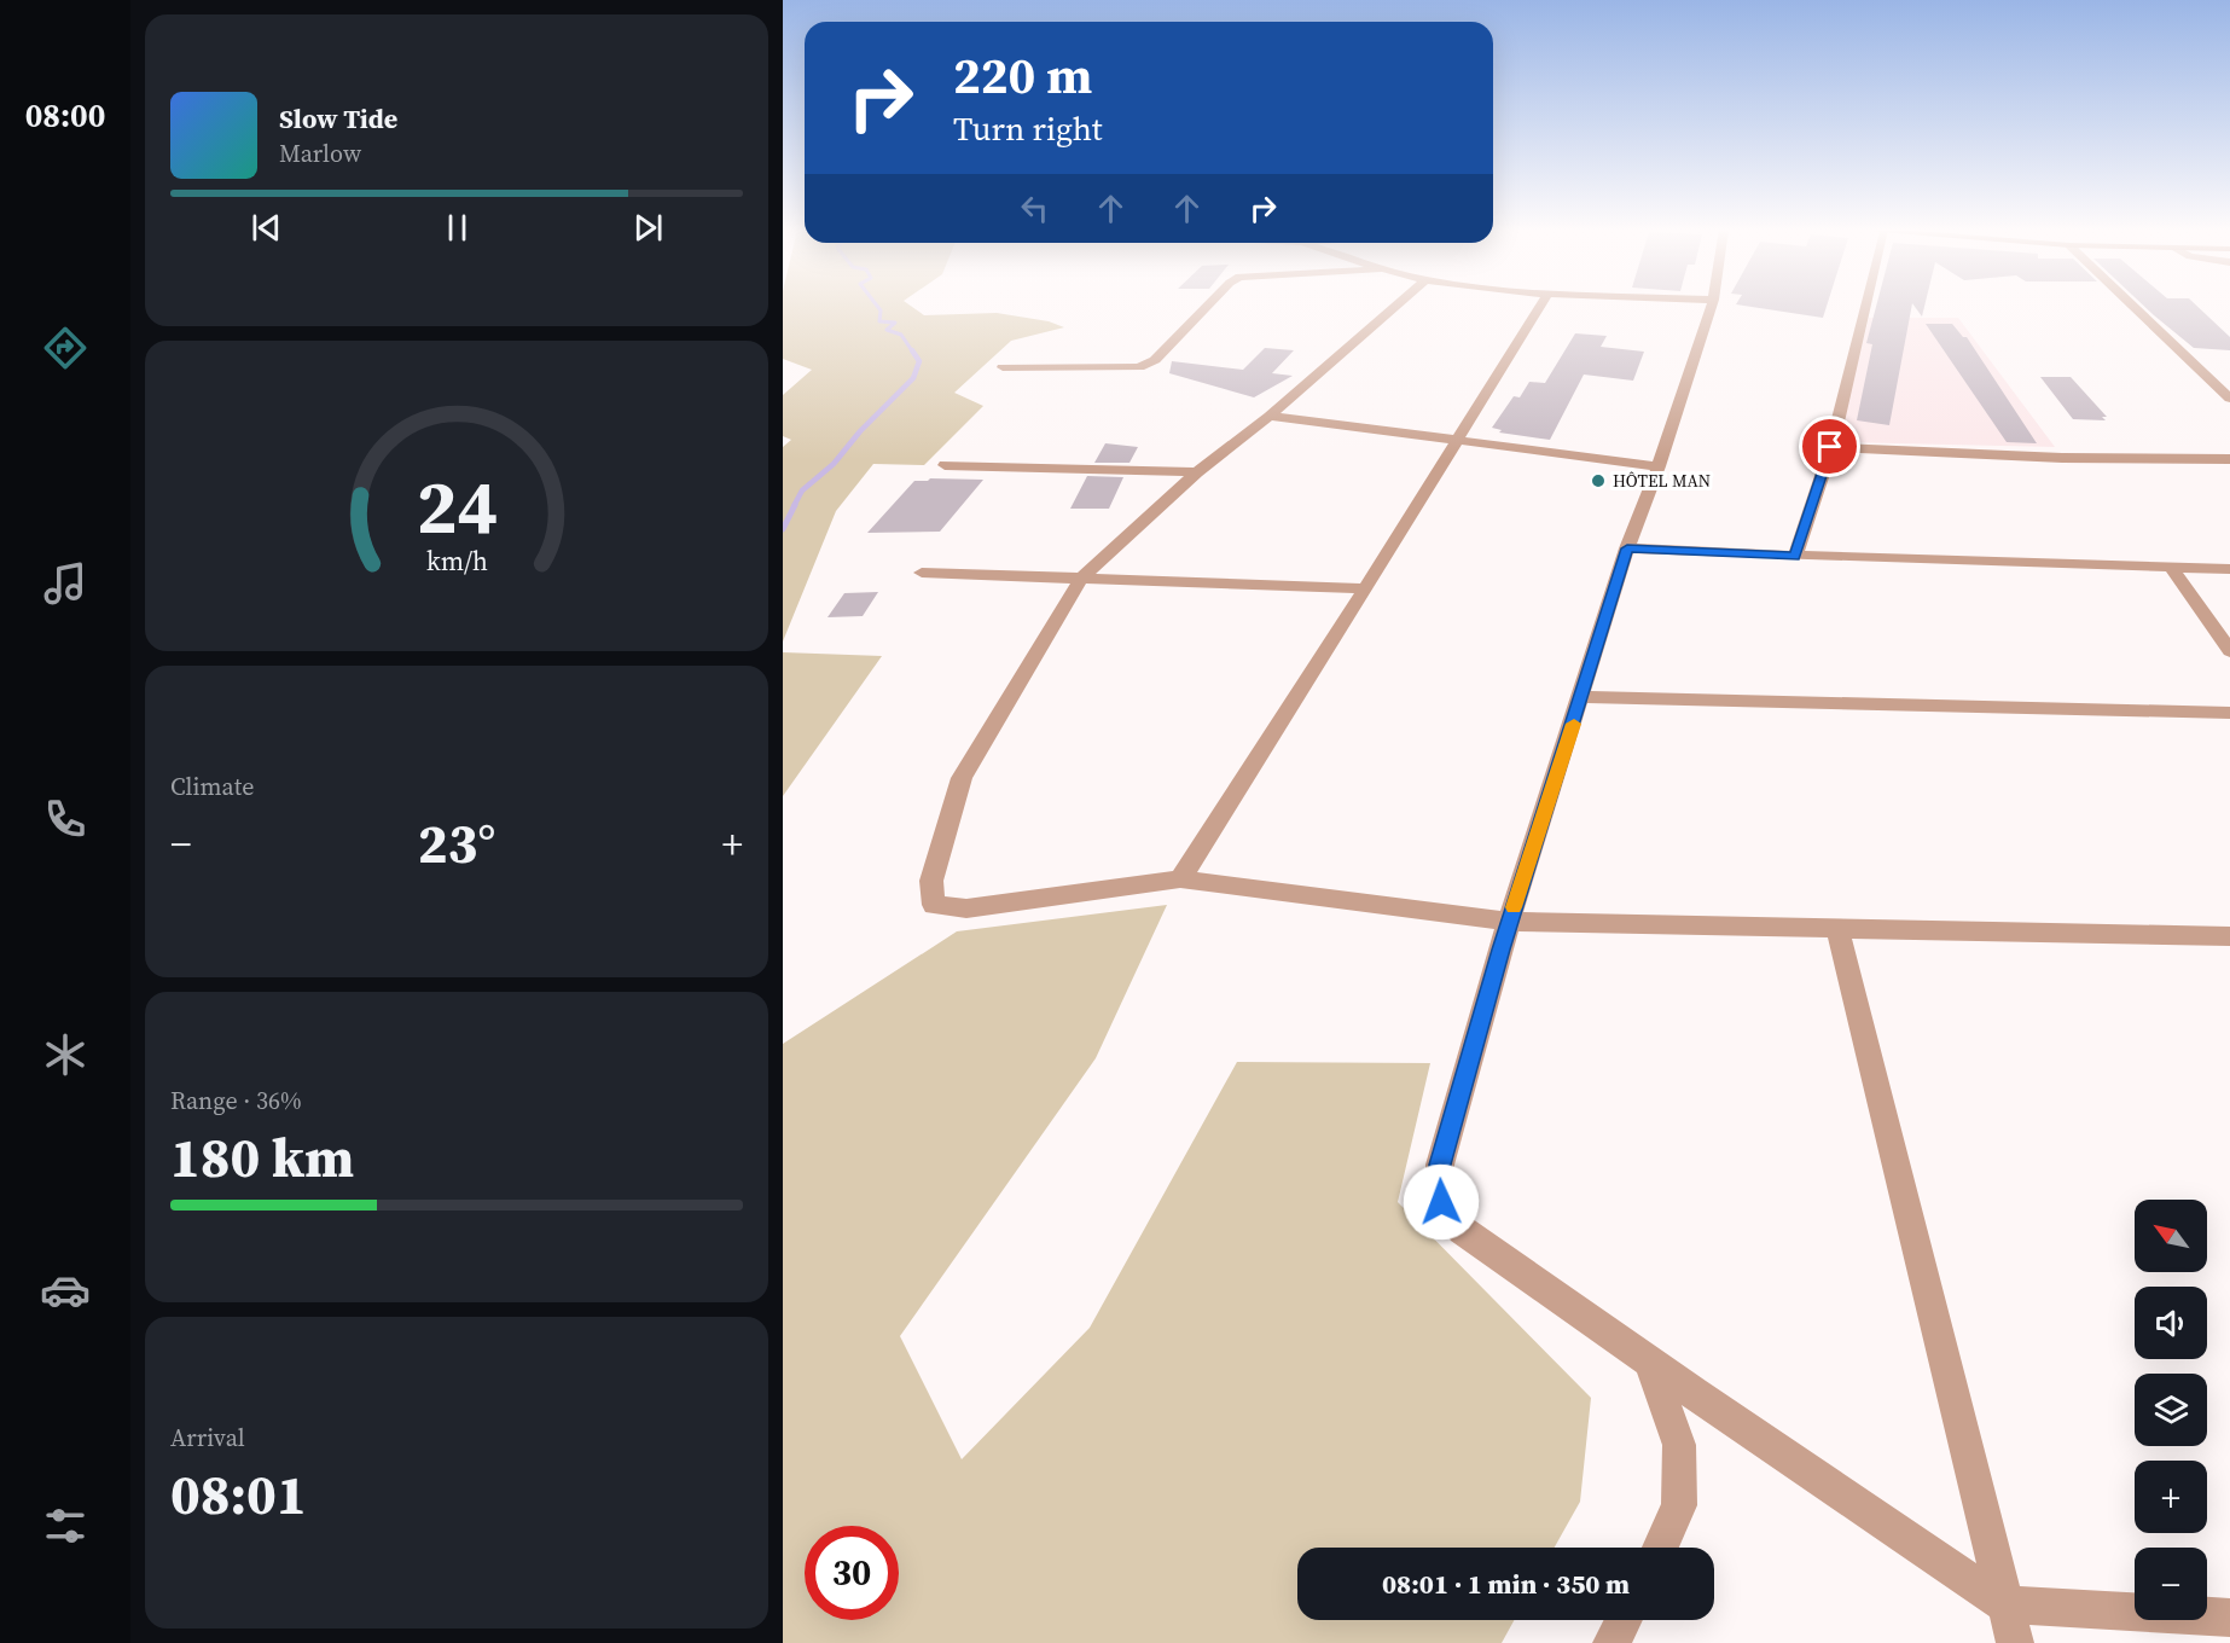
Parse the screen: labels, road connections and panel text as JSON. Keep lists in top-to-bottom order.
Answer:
{
  "places": ["HÔTEL MAN"],
  "north": "top left",
  "page": {
    "tabs": "08:00",
    "turn": ["220 m", "Turn right"],
    "song": ["Slow Tide", "Marlow"],
    "tile": [
      "Climate",
      ["Range · 36%", "180 km"],
      ["Arrival", "08:01"]
    ],
    "heat": ["−", "23°", "+"],
    "map_buttons": ["+", "−"],
    "limit": "30",
    "trip": "08:01 · 1 min · 350 m",
    "gauge": ["24", "km/h"]
  }
}
